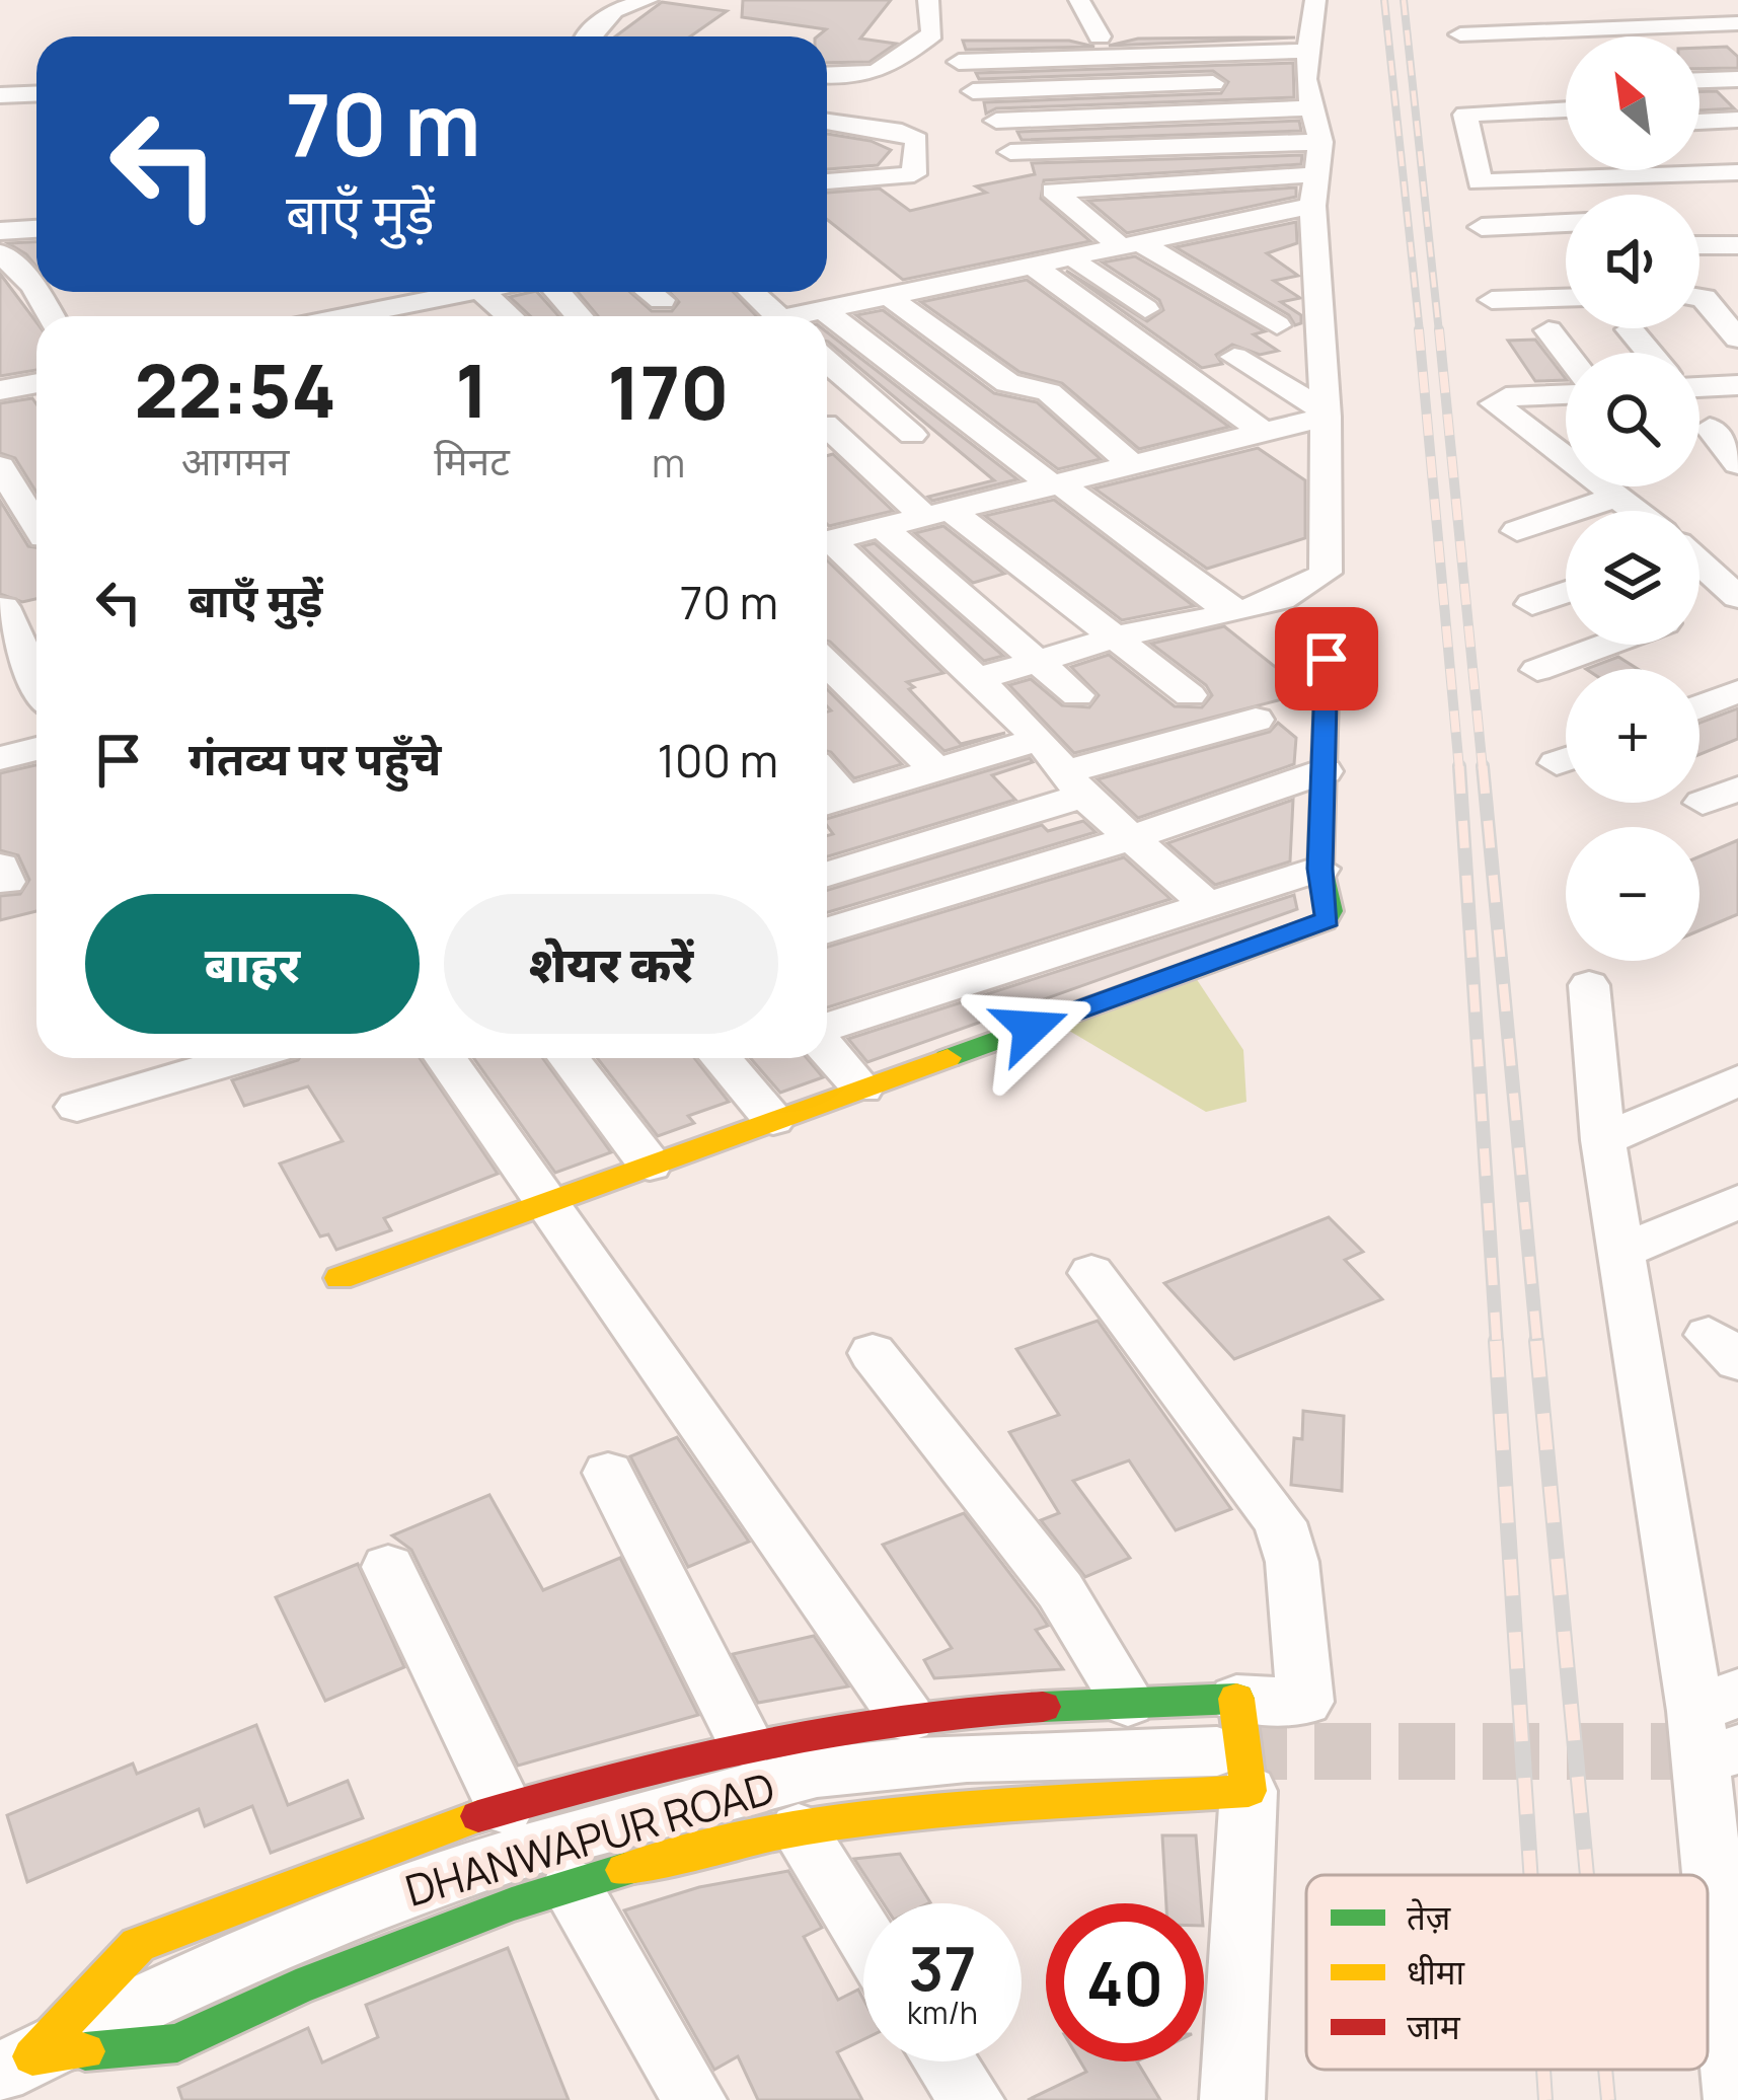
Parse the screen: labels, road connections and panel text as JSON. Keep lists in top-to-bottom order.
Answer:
{
  "streets": {
    "street": ["DHANWAPUR ROAD"]
  },
  "legend": ["तेज़", "धीमा", "जाम"],
  "north": "top left",
  "page": {
    "map_buttons": ["+", "−"],
    "turn": ["70 m", "बाएँ मुड़ें"],
    "eta": [
      "22:54",
      "आगमन",
      "1",
      "मिनट",
      "170",
      "m"
    ],
    "list": [
      {
        "name": "बाएँ मुड़ें",
        "value": "70 m"
      },
      {
        "name": "गंतव्य पर पहुँचे",
        "value": "100 m"
      }
    ],
    "buttons": ["बाहर", "शेयर करें"],
    "speed": "37 km/h",
    "limit": "40"
  }
}
